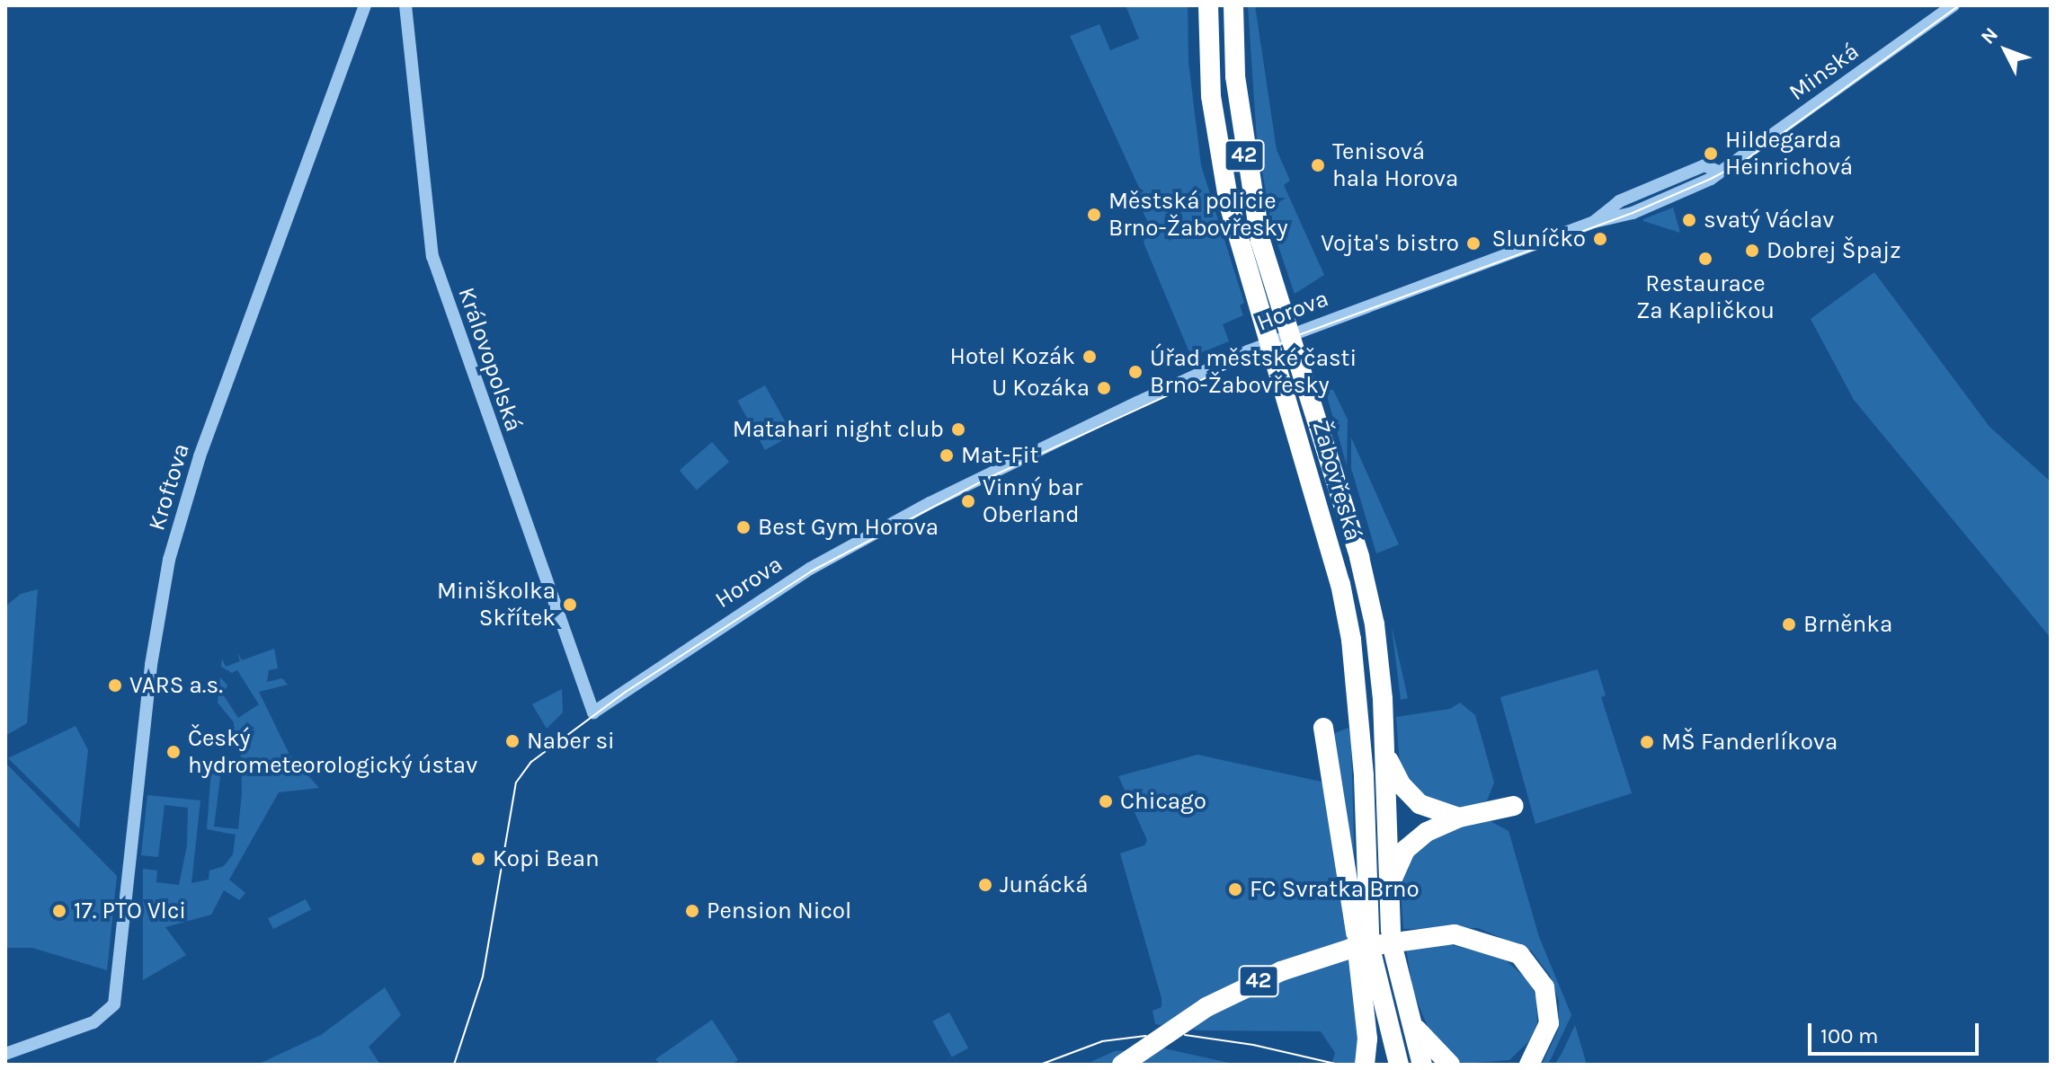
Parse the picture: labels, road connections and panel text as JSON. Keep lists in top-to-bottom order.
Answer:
{
  "streets": {
    "highway": ["42", "Žabovřeská"],
    "street": [
      "Minská",
      "Horova",
      "Královopolská",
      "Kroftova"
    ]
  },
  "crossings": [
    ["Minská", "Horova"],
    ["42", "Žabovřeská"],
    ["Horova", "Královopolská"]
  ],
  "places": [
    "Hildegarda Heinrichová",
    "Tenisová hala Horova",
    "Městská policie Brno-Žabovřesky",
    "svatý Václav",
    "Sluníčko",
    "Vojta's bistro",
    "Dobrej Špajz",
    "Restaurace Za Kapličkou",
    "Hotel Kozák",
    "Úřad městské časti Brno-Žabovřesky",
    "U Kozáka",
    "Matahari night club",
    "Mat-Fit",
    "Vinný bar Oberland",
    "Best Gym Horova",
    "Miniškolka Skřítek",
    "Brněnka",
    "VARS a.s.",
    "Naber si",
    "MŠ Fanderlíkova",
    "Český hydrometeorologický ústav",
    "Chicago",
    "Kopi Bean",
    "Junácká",
    "FC Svratka Brno",
    "17. PTO Vlci",
    "Pension Nicol"
  ],
  "scale_bar": "100 m",
  "north": "top left"
}
